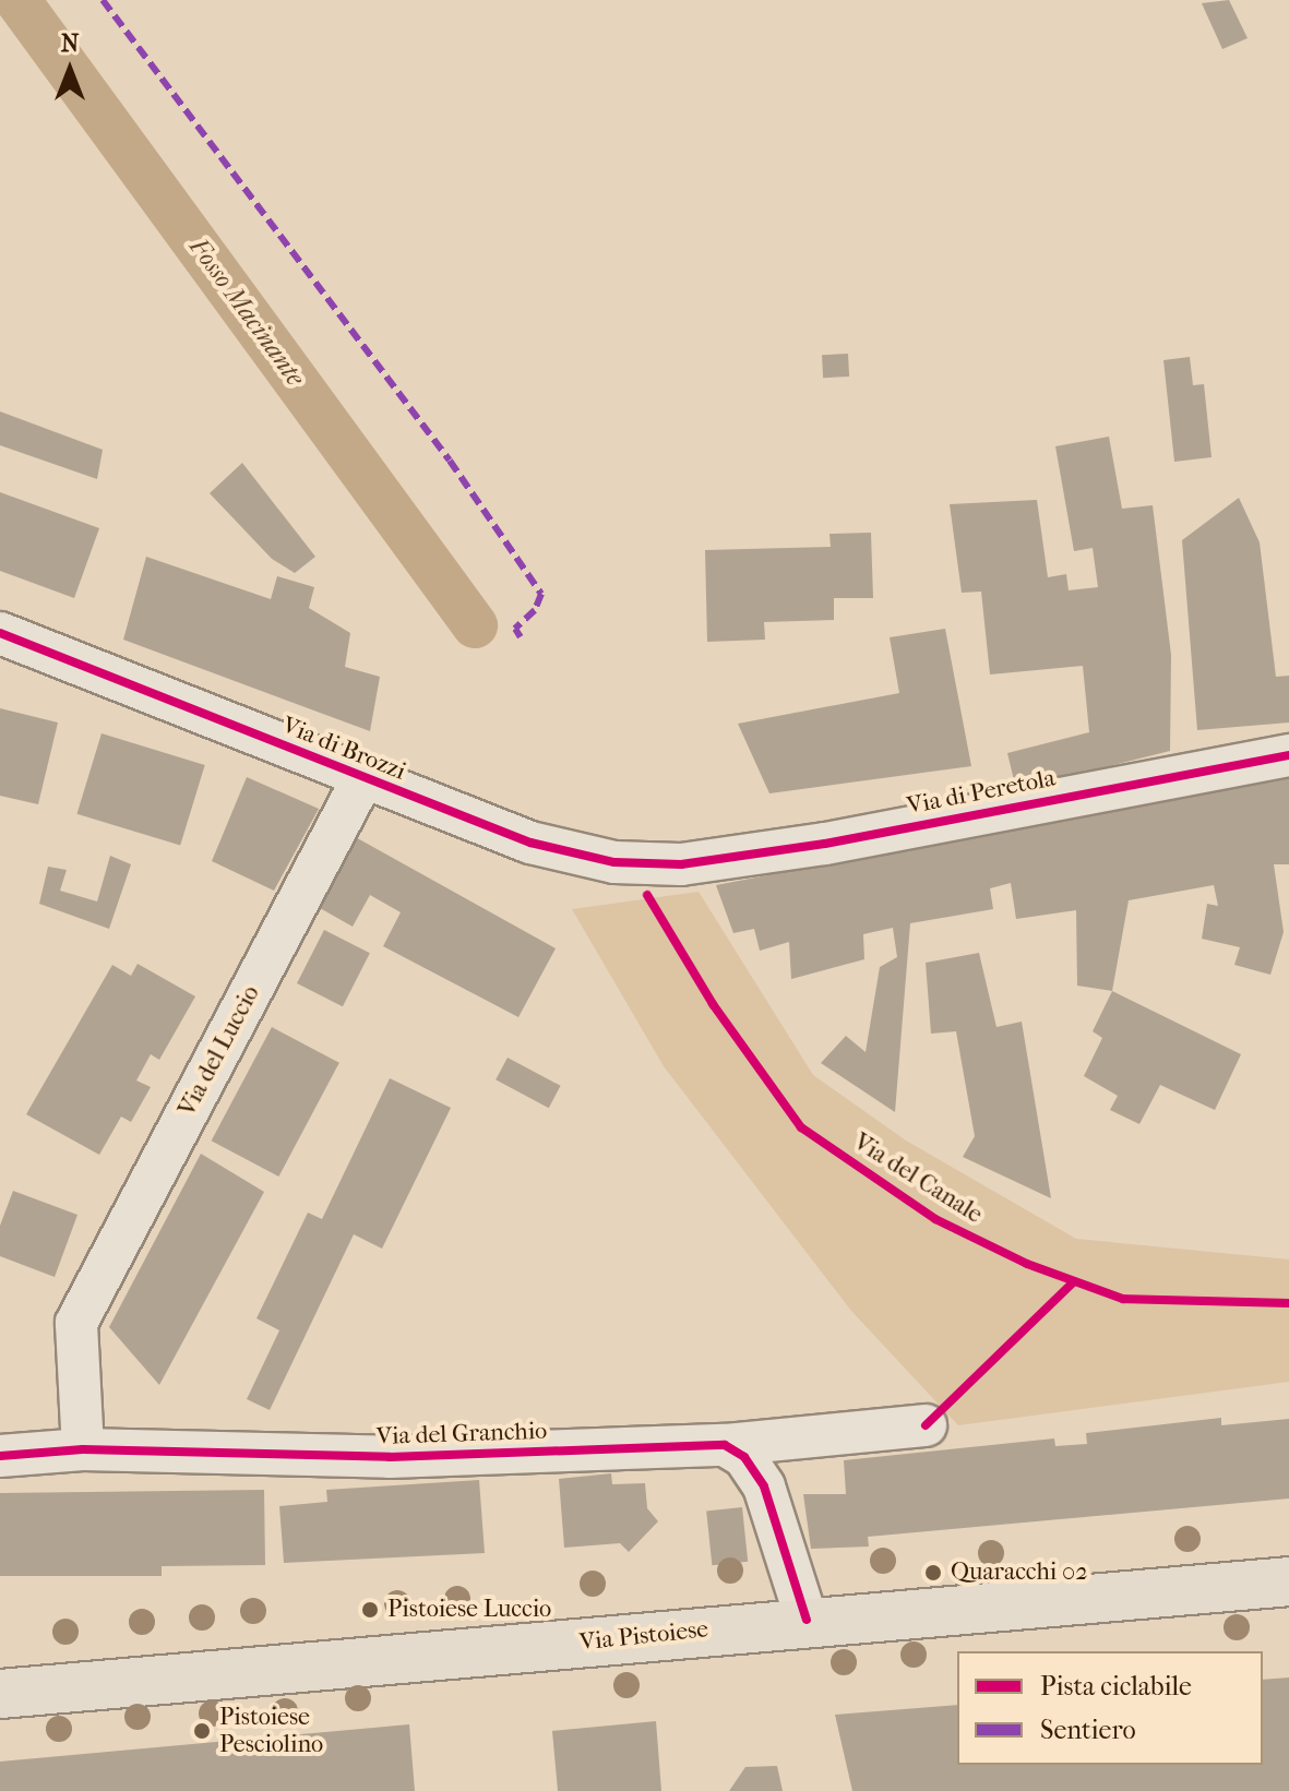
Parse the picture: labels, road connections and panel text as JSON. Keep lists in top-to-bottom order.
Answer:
{
  "streets": {
    "main road": ["Via Pistoiese"],
    "street": [
      "Via di Brozzi",
      "Via di Peretola",
      "Via del Luccio",
      "Via del Granchio"
    ],
    "cycle path": ["Via del Canale"]
  },
  "crossings": [
    ["Via di Brozzi", "Via di Peretola"],
    ["Via di Brozzi", "Via del Luccio"],
    ["Via del Luccio", "Via del Granchio"]
  ],
  "water": ["Fosso Macinante"],
  "places": ["Quaracchi 02", "Pistoiese Luccio", "Pistoiese Pesciolino"],
  "legend": ["Pista ciclabile", "Sentiero"],
  "north": "top"
}
